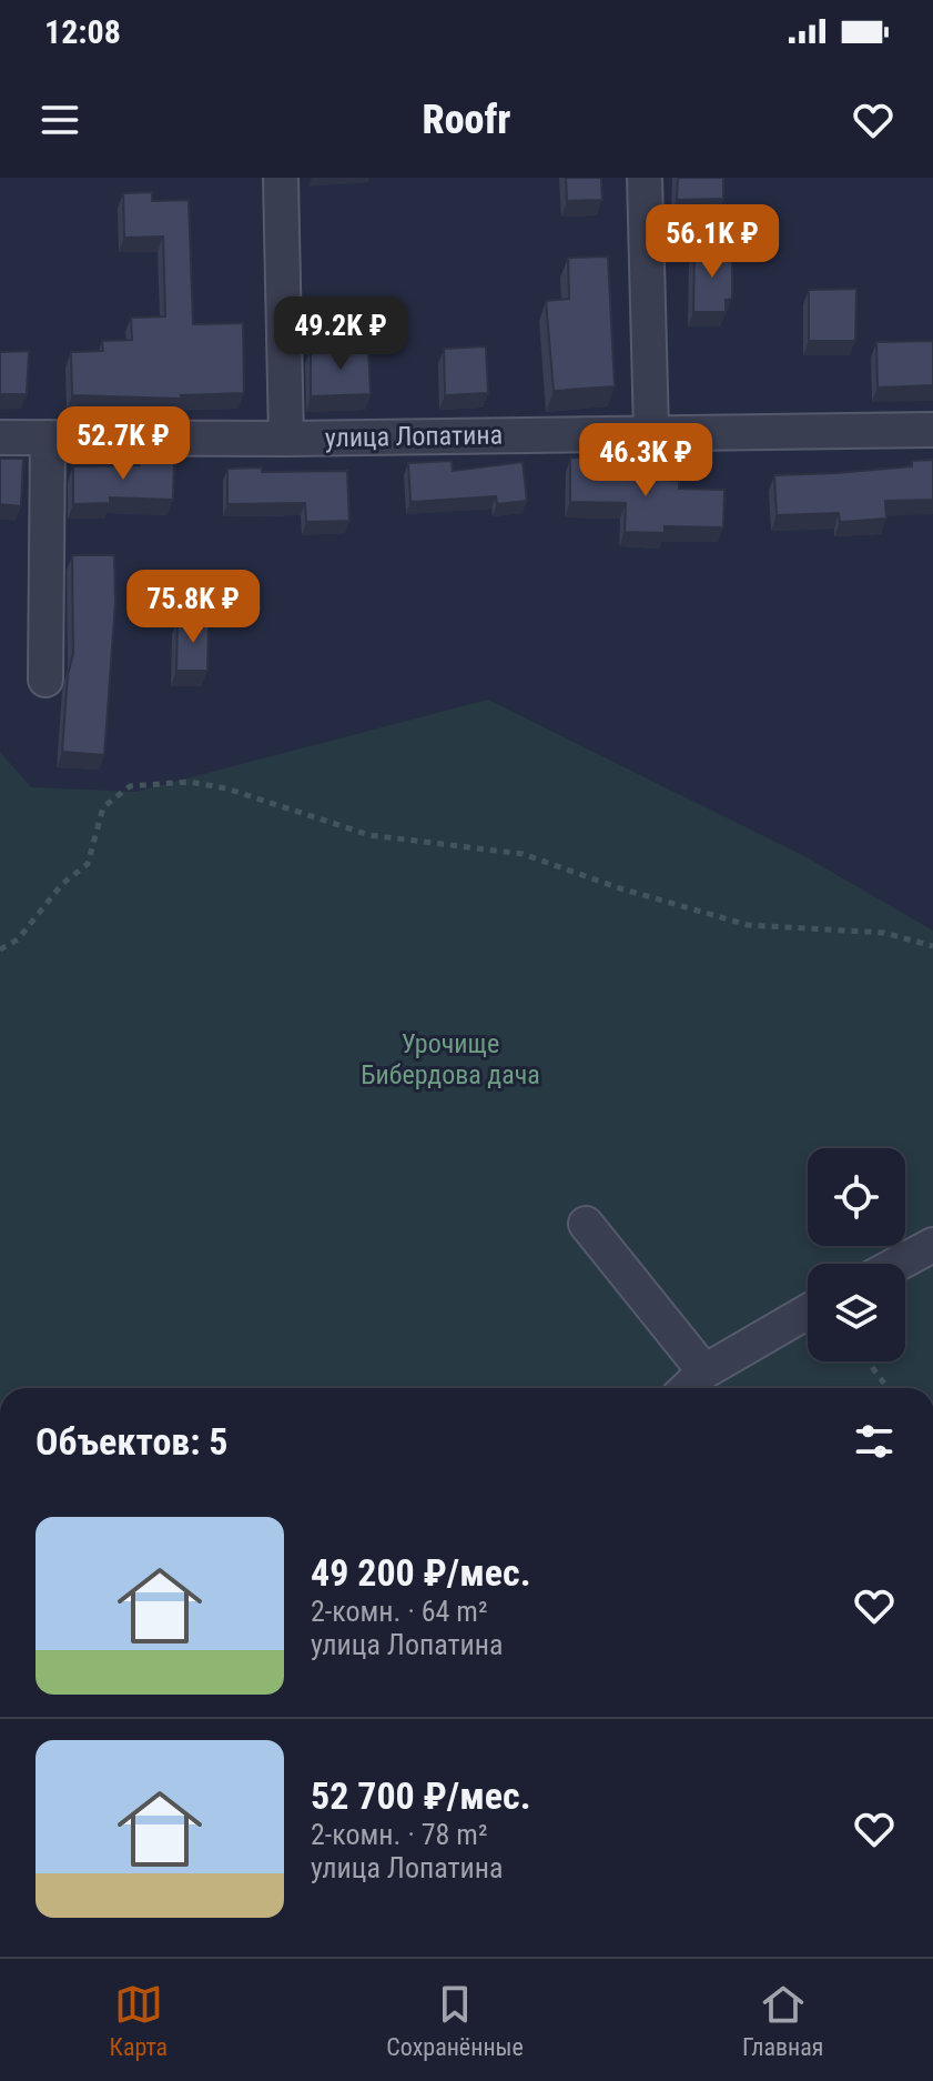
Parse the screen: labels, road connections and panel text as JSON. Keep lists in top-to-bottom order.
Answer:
{
  "streets": {
    "street": ["улица Лопатина"]
  },
  "parks": ["Урочище Бибердова дача"],
  "page": {
    "status": "12:08",
    "header": "Roofr",
    "price": [
      "56.1K ₽",
      "49.2K ₽",
      "52.7K ₽",
      "46.3K ₽",
      "75.8K ₽"
    ],
    "heading": "Объектов: 5",
    "list": [
      {
        "name": "49 200 ₽/мес.",
        "note": "2-комн. · 64 m² · улица Лопатина"
      },
      {
        "name": "52 700 ₽/мес.",
        "note": "2-комн. · 78 m² · улица Лопатина"
      }
    ],
    "tabs": ["Карта", "Сохранённые", "Главная"]
  }
}
